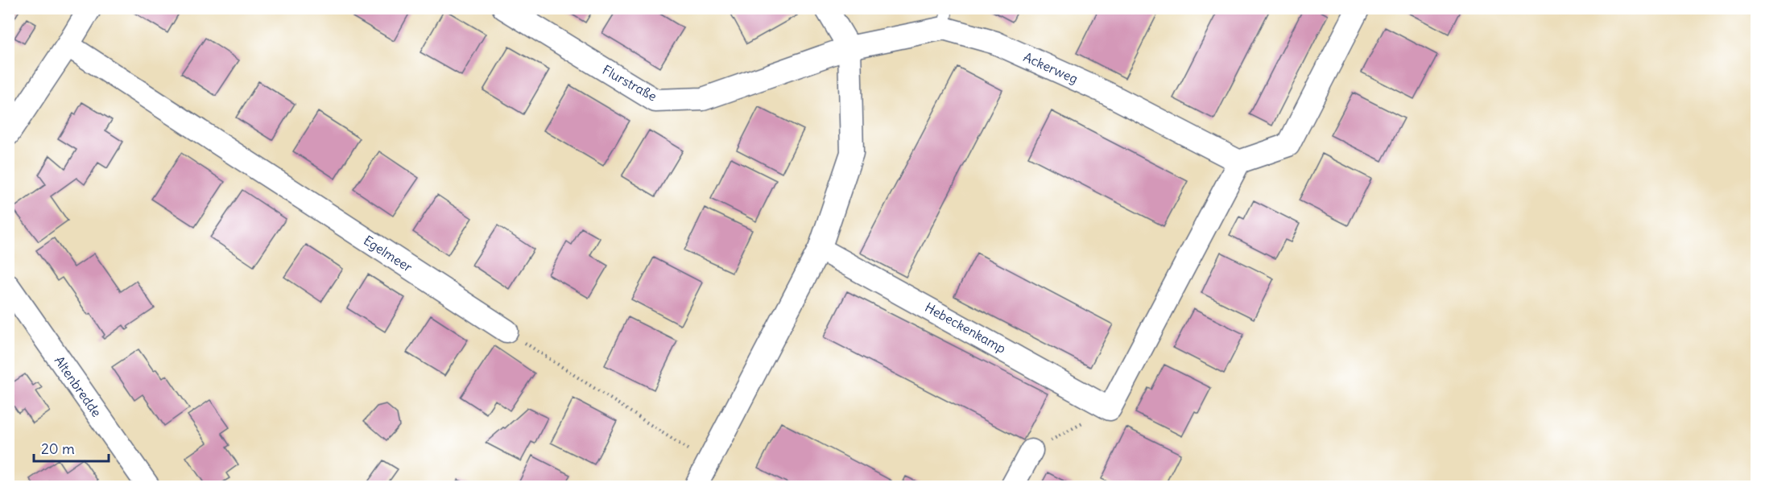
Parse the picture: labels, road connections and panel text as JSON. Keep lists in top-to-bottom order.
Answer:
{
  "streets": {
    "street": [
      "Ackerweg",
      "Flurstraße",
      "Egelmeer",
      "Hebeckenkamp",
      "Altenbredde"
    ]
  },
  "crossings": [
    ["Ackerweg", "Flurstraße"]
  ],
  "scale_bar": "20 m"
}
